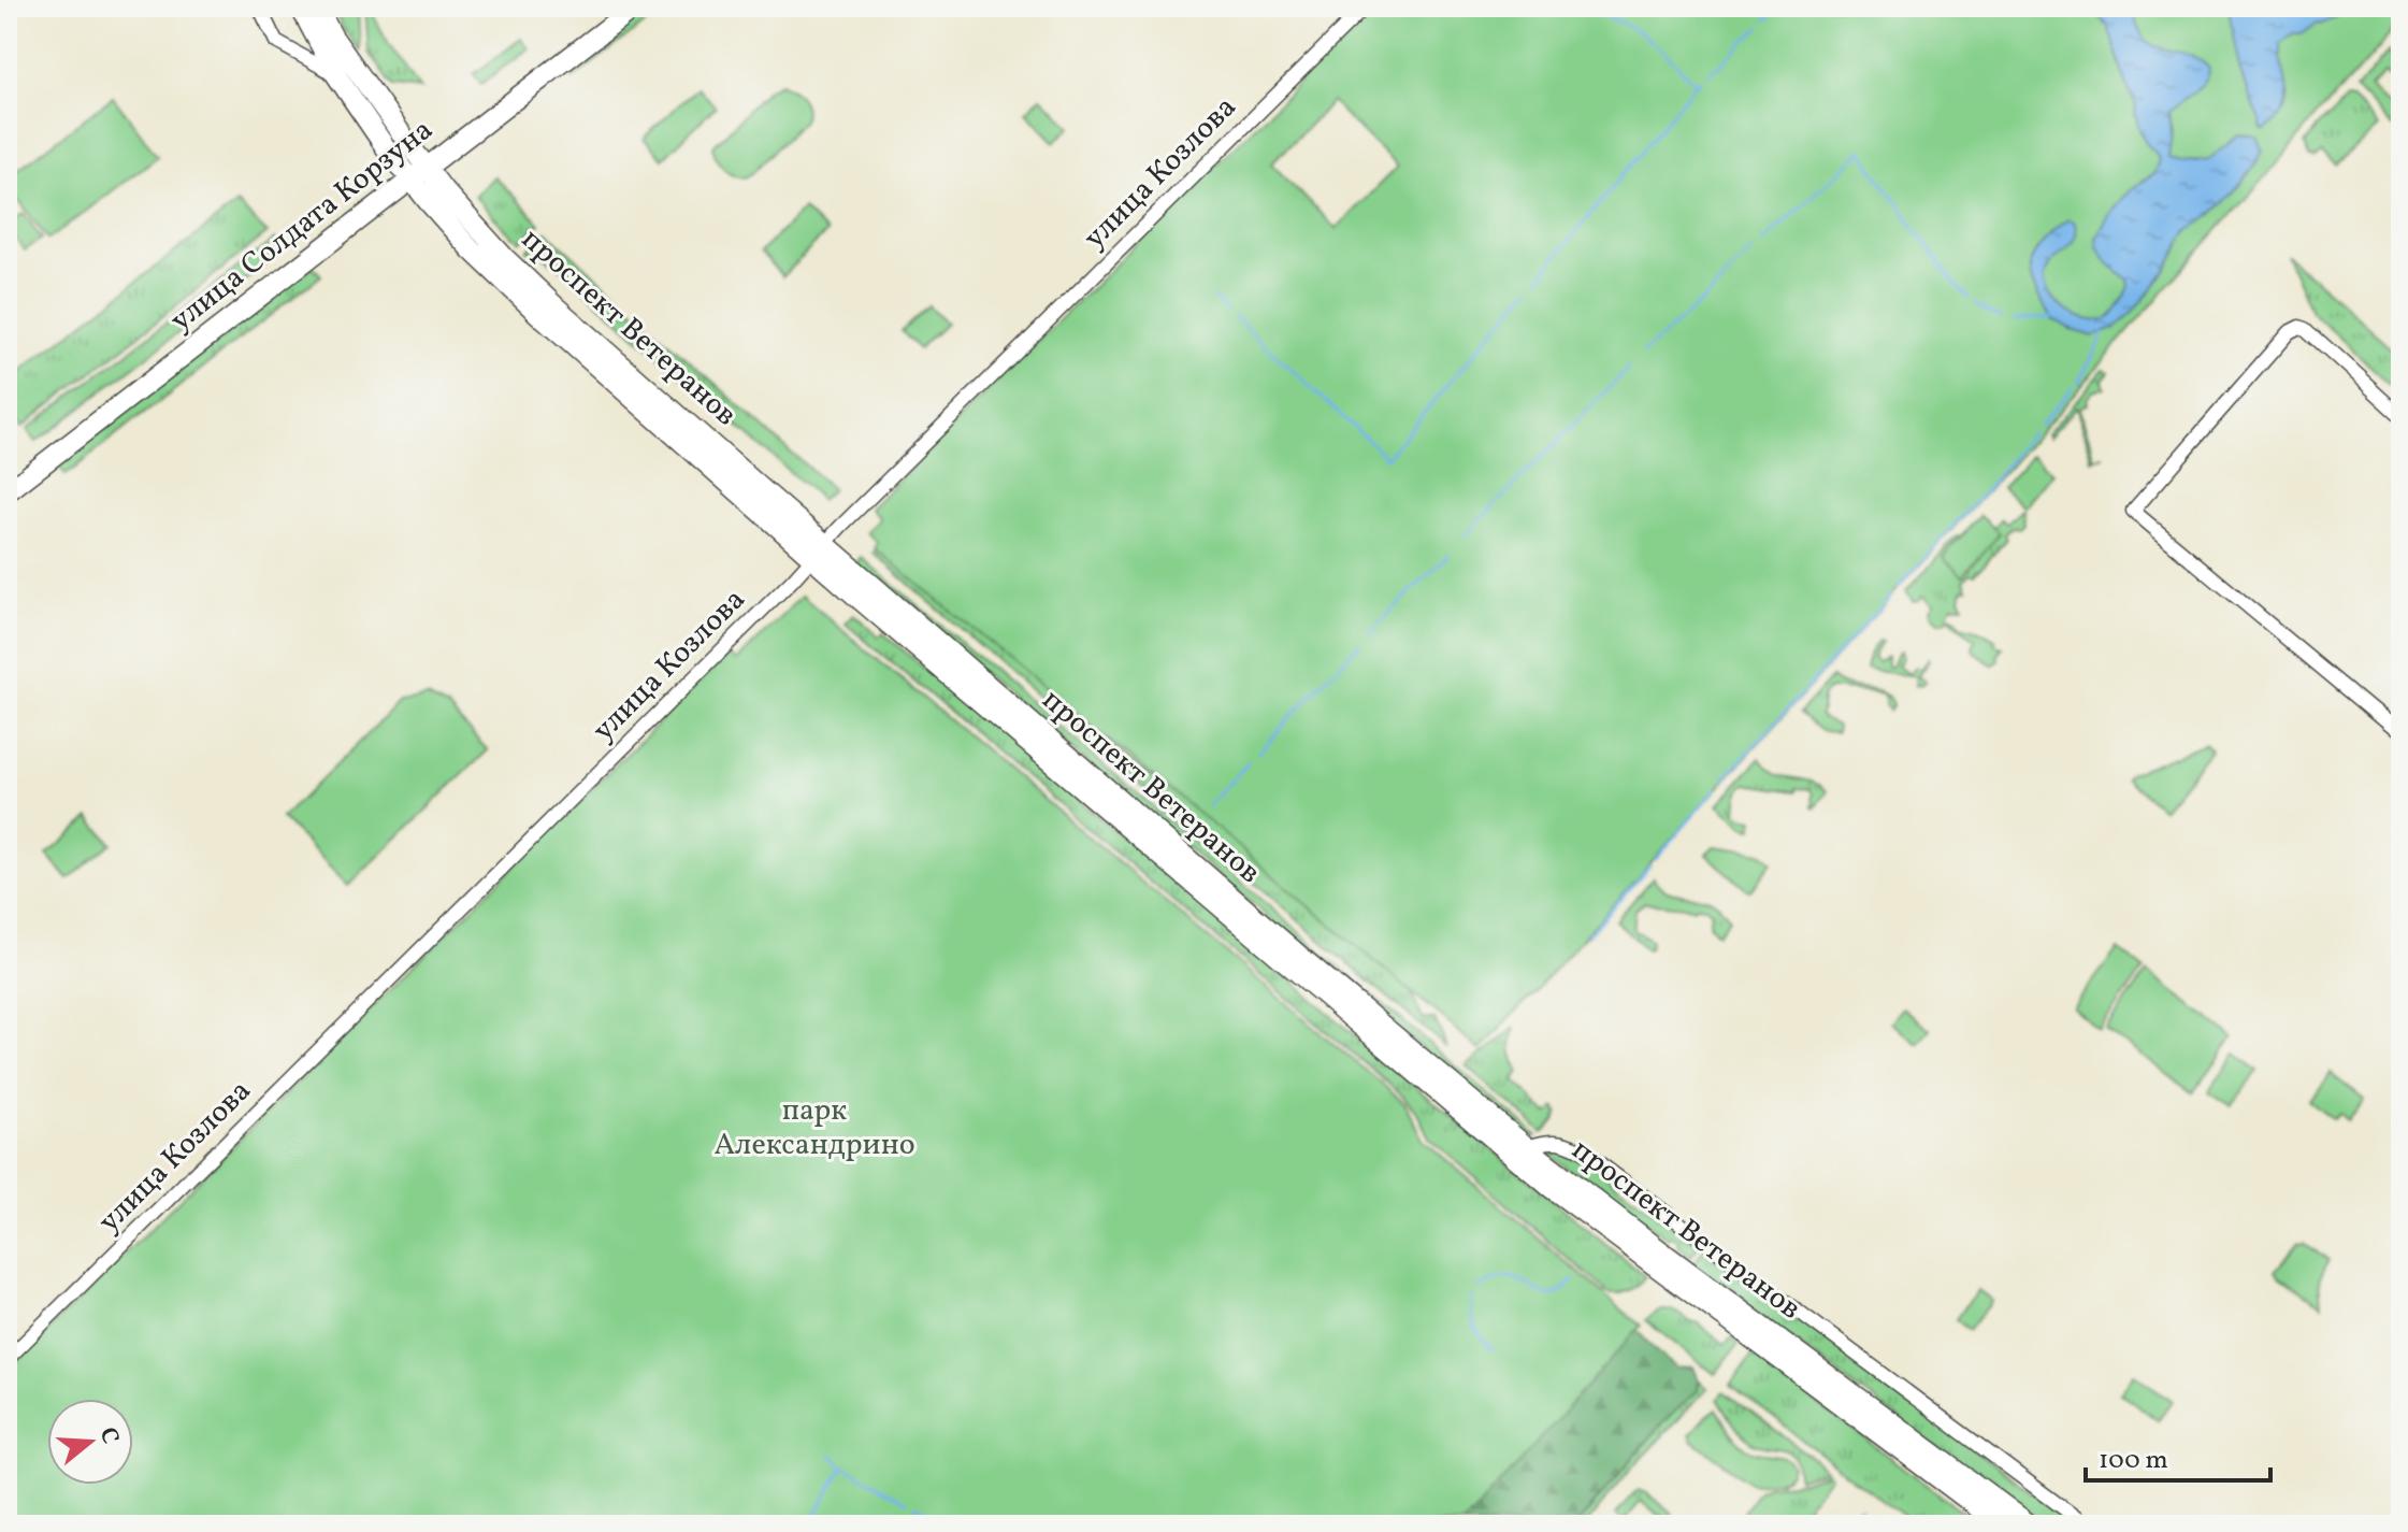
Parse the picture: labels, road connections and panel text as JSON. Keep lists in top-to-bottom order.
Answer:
{
  "streets": {
    "main road": ["улица Солдата Корзуна", "проспект Ветеранов"],
    "street": ["улица Козлова"]
  },
  "crossings": [
    ["улица Козлова", "проспект Ветеранов"],
    ["улица Солдата Корзуна", "проспект Ветеранов"]
  ],
  "parks": ["парк Александрино"],
  "scale_bar": "100 m",
  "north": "right"
}
